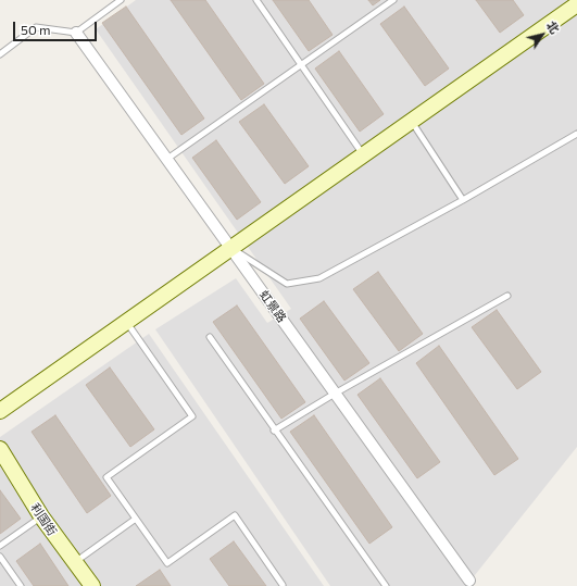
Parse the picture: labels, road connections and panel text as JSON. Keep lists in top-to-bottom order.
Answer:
{
  "streets": {
    "street": ["虹景路", "利国街"]
  },
  "scale_bar": "50 m",
  "north": "top right"
}
